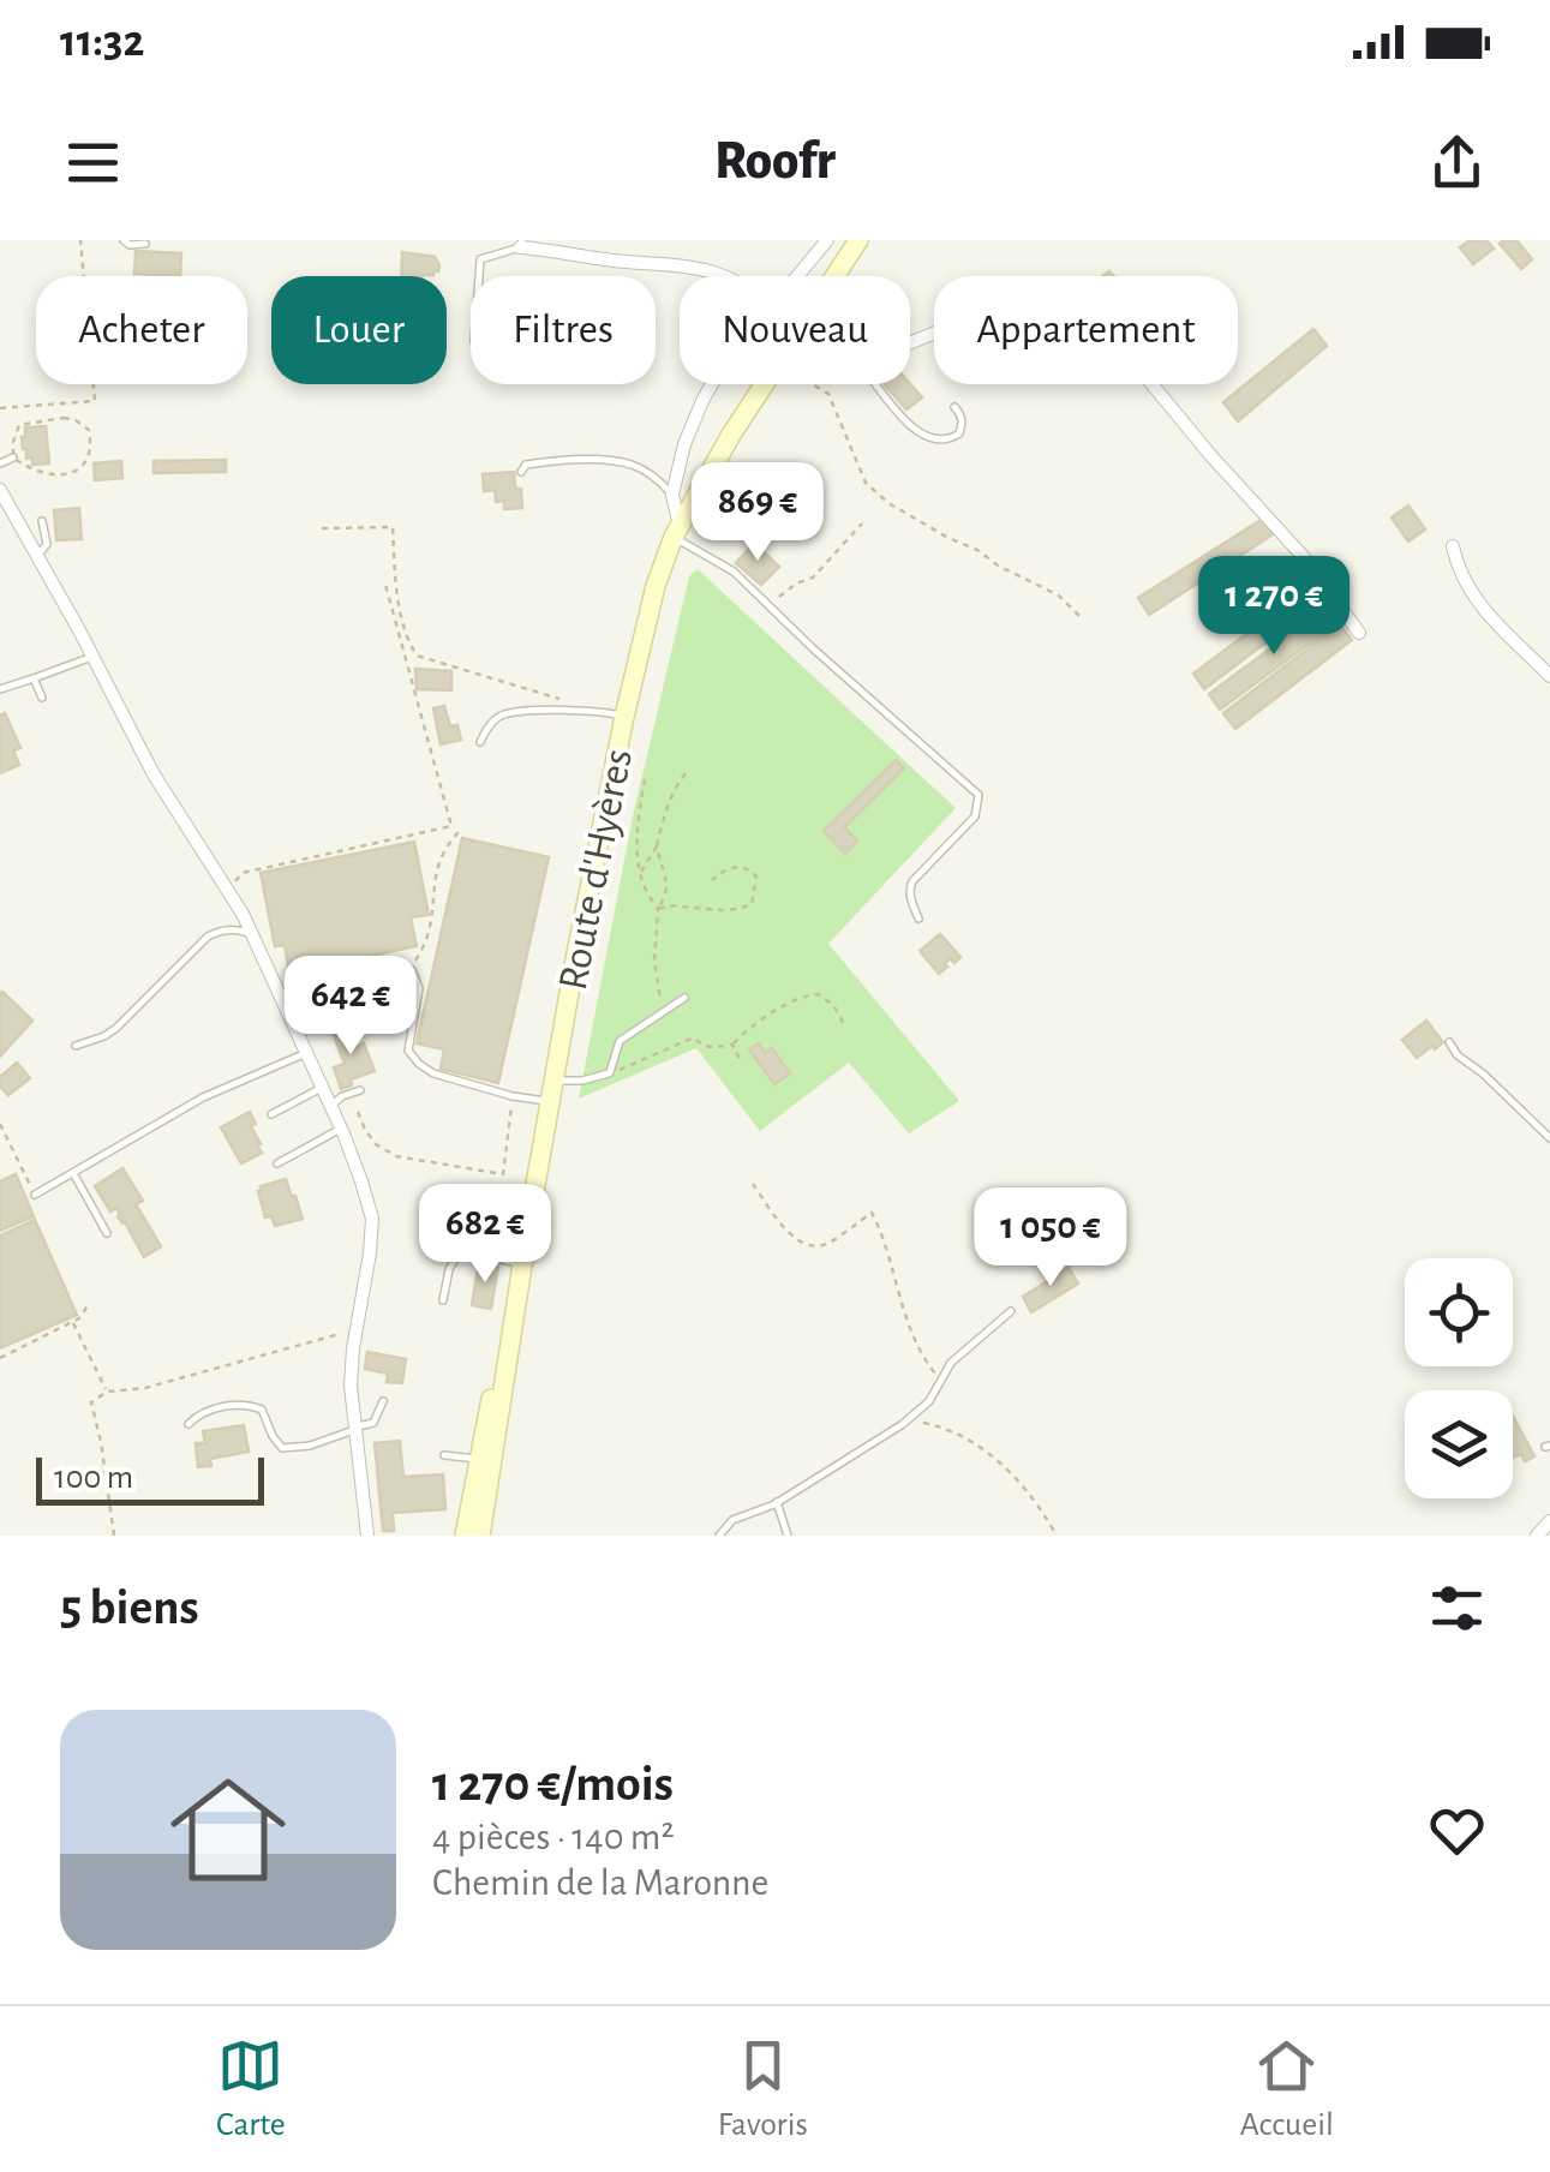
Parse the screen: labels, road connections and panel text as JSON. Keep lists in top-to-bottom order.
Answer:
{
  "streets": {
    "main road": ["Route d'Hyères"]
  },
  "scale_bar": "100 m",
  "page": {
    "status": "11:32",
    "header": "Roofr",
    "chip": [
      "Acheter",
      "Louer",
      "Filtres",
      "Nouveau",
      "Appartement"
    ],
    "price": [
      "869 €",
      "1 270 €",
      "642 €",
      "682 €",
      "1 050 €"
    ],
    "scale": "100 m",
    "heading": "5 biens",
    "list": [
      {
        "name": "1 270 €/mois",
        "note": "4 pièces · 140 m² · Chemin de la Maronne"
      }
    ],
    "tabs": ["Carte", "Favoris", "Accueil"]
  }
}
